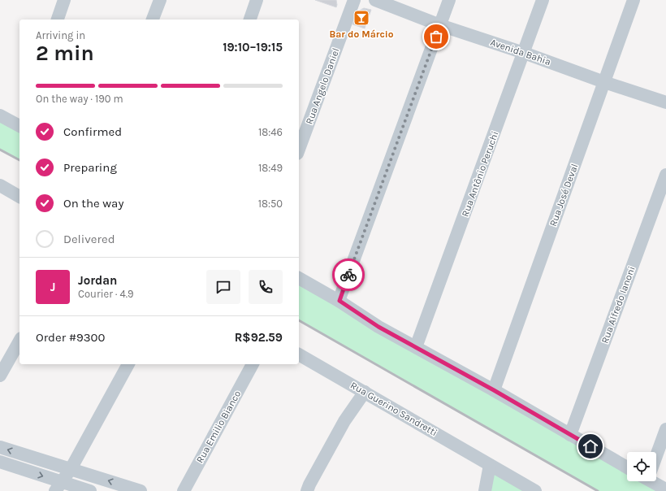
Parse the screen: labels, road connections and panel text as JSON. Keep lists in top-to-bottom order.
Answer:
{
  "streets": {
    "street": [
      "Avenida Bahia",
      "Rua Angelo Daniel",
      "Rua Antônio Peruchi",
      "Rua José Deval",
      "Rua Alfredo Ianoni",
      "Rua Guerino Sandretti",
      "Rua Emilio Bianco"
    ]
  },
  "crossings": [
    ["Avenida Bahia", "Rua Antônio Peruchi"],
    ["Avenida Bahia", "Rua José Deval"]
  ],
  "places": {
    "bar": ["Bar do Márcio"]
  },
  "page": {
    "heading": ["2 min", "Arriving in", "19:10–19:15"],
    "panel": [
      "Jordan",
      "Courier · 4.9",
      "Order #9300",
      "R$92.59"
    ],
    "bar": "On the way · 190 m",
    "list": [
      ["Confirmed", "18:46"],
      ["Preparing", "18:49"],
      ["On the way", "18:50"],
      "Delivered"
    ],
    "round": "J"
  }
}
